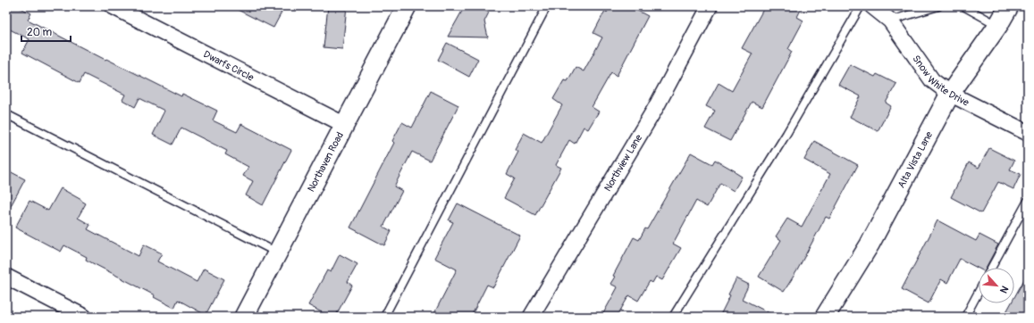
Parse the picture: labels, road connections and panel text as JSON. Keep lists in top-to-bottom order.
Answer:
{
  "streets": {
    "street": [
      "Dwarfs Circle",
      "Snow White Drive",
      "Alta Vista Lane",
      "Northaven Road",
      "Northview Lane"
    ]
  },
  "crossings": [
    ["Dwarfs Circle", "Northaven Road"],
    ["Snow White Drive", "Alta Vista Lane"]
  ],
  "scale_bar": "20 m",
  "north": "bottom right"
}
